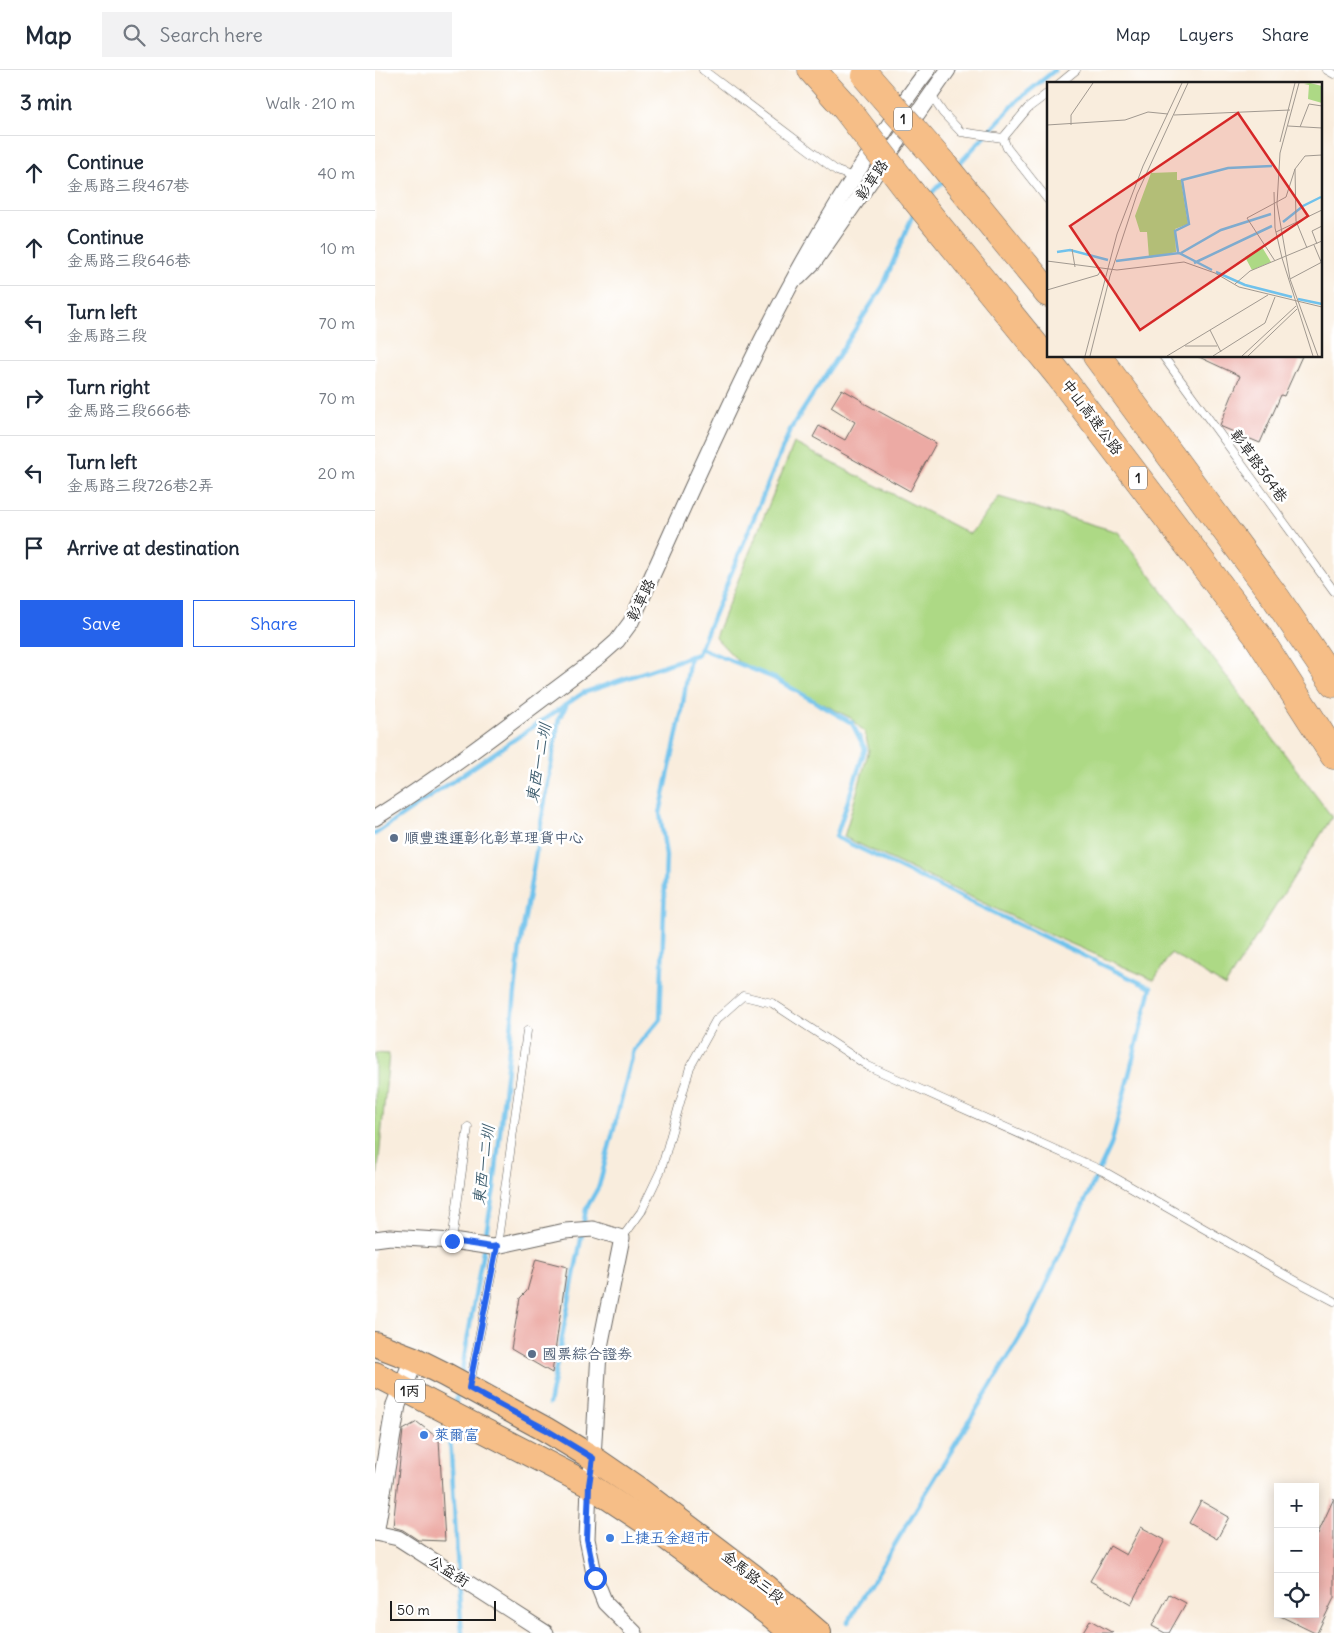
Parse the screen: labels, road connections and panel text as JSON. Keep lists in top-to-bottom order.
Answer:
{
  "streets": {
    "highway": ["1", "中山高速公路"],
    "main road": ["1丙", "金馬路三段"],
    "street": ["彰草路", "公益街"],
    "lane": ["彰草路364巷"]
  },
  "water": ["東西一二圳"],
  "places": [
    "順豐速運彰化彰草理貨中心",
    "國票綜合證券",
    "萊爾富",
    "上捷五金超市"
  ],
  "scale_bar": "50 m",
  "page": {
    "header": "Map",
    "search": "Search here",
    "nav": ["Map", "Layers", "Share"],
    "heading": ["3 min", "Walk · 210 m"],
    "list": [
      ["Continue", "金馬路三段467巷", "40 m"],
      ["Continue", "金馬路三段646巷", "10 m"],
      ["Turn left", "金馬路三段", "70 m"],
      ["Turn right", "金馬路三段666巷", "70 m"],
      ["Turn left", "金馬路三段726巷2弄", "20 m"],
      "Arrive at destination"
    ],
    "buttons": ["Save", "Share"],
    "map_buttons": ["+", "−"],
    "scale": "50 m"
  }
}
